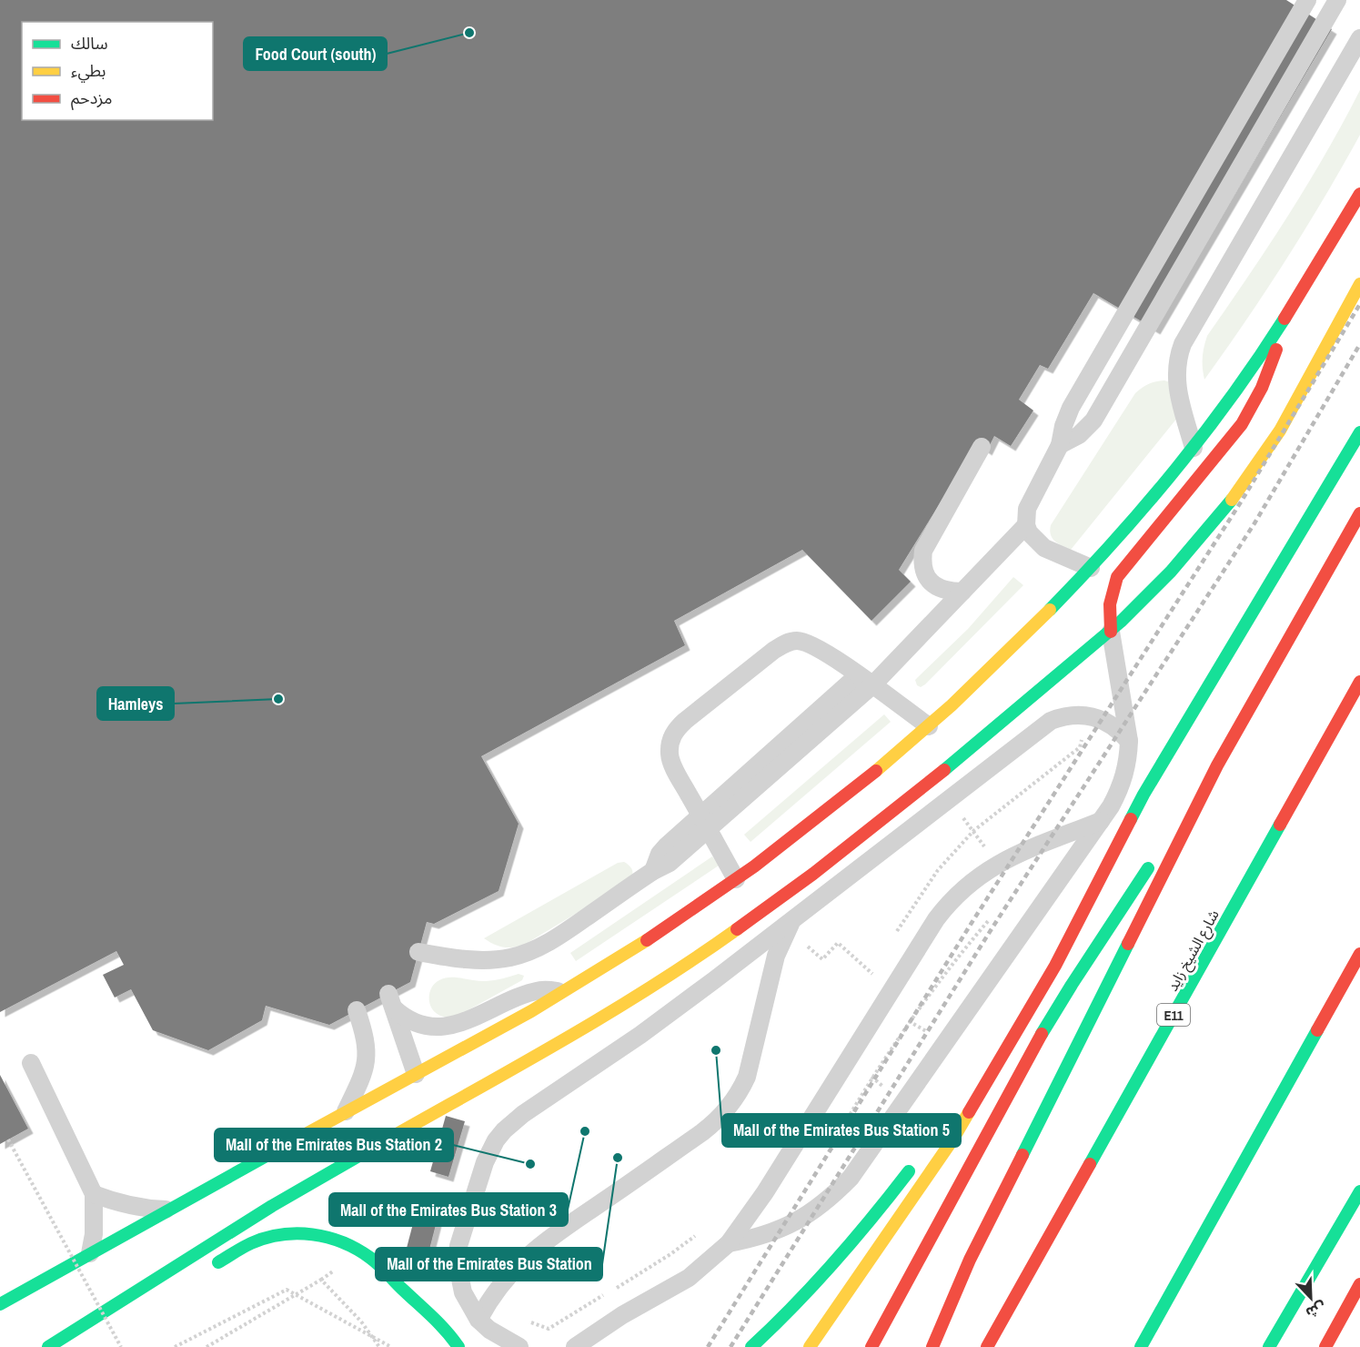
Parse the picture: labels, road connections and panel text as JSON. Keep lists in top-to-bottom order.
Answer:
{
  "streets": {
    "main road": ["شارع الشيخ زايد", "E11"]
  },
  "places": [
    "Food Court (south)",
    "Hamleys",
    "Mall of the Emirates Bus Station 5",
    "Mall of the Emirates Bus Station 3",
    "Mall of the Emirates Bus Station",
    "Mall of the Emirates Bus Station 2"
  ],
  "legend": ["سالك", "بطيء", "مزدحم"],
  "north": "bottom right"
}
